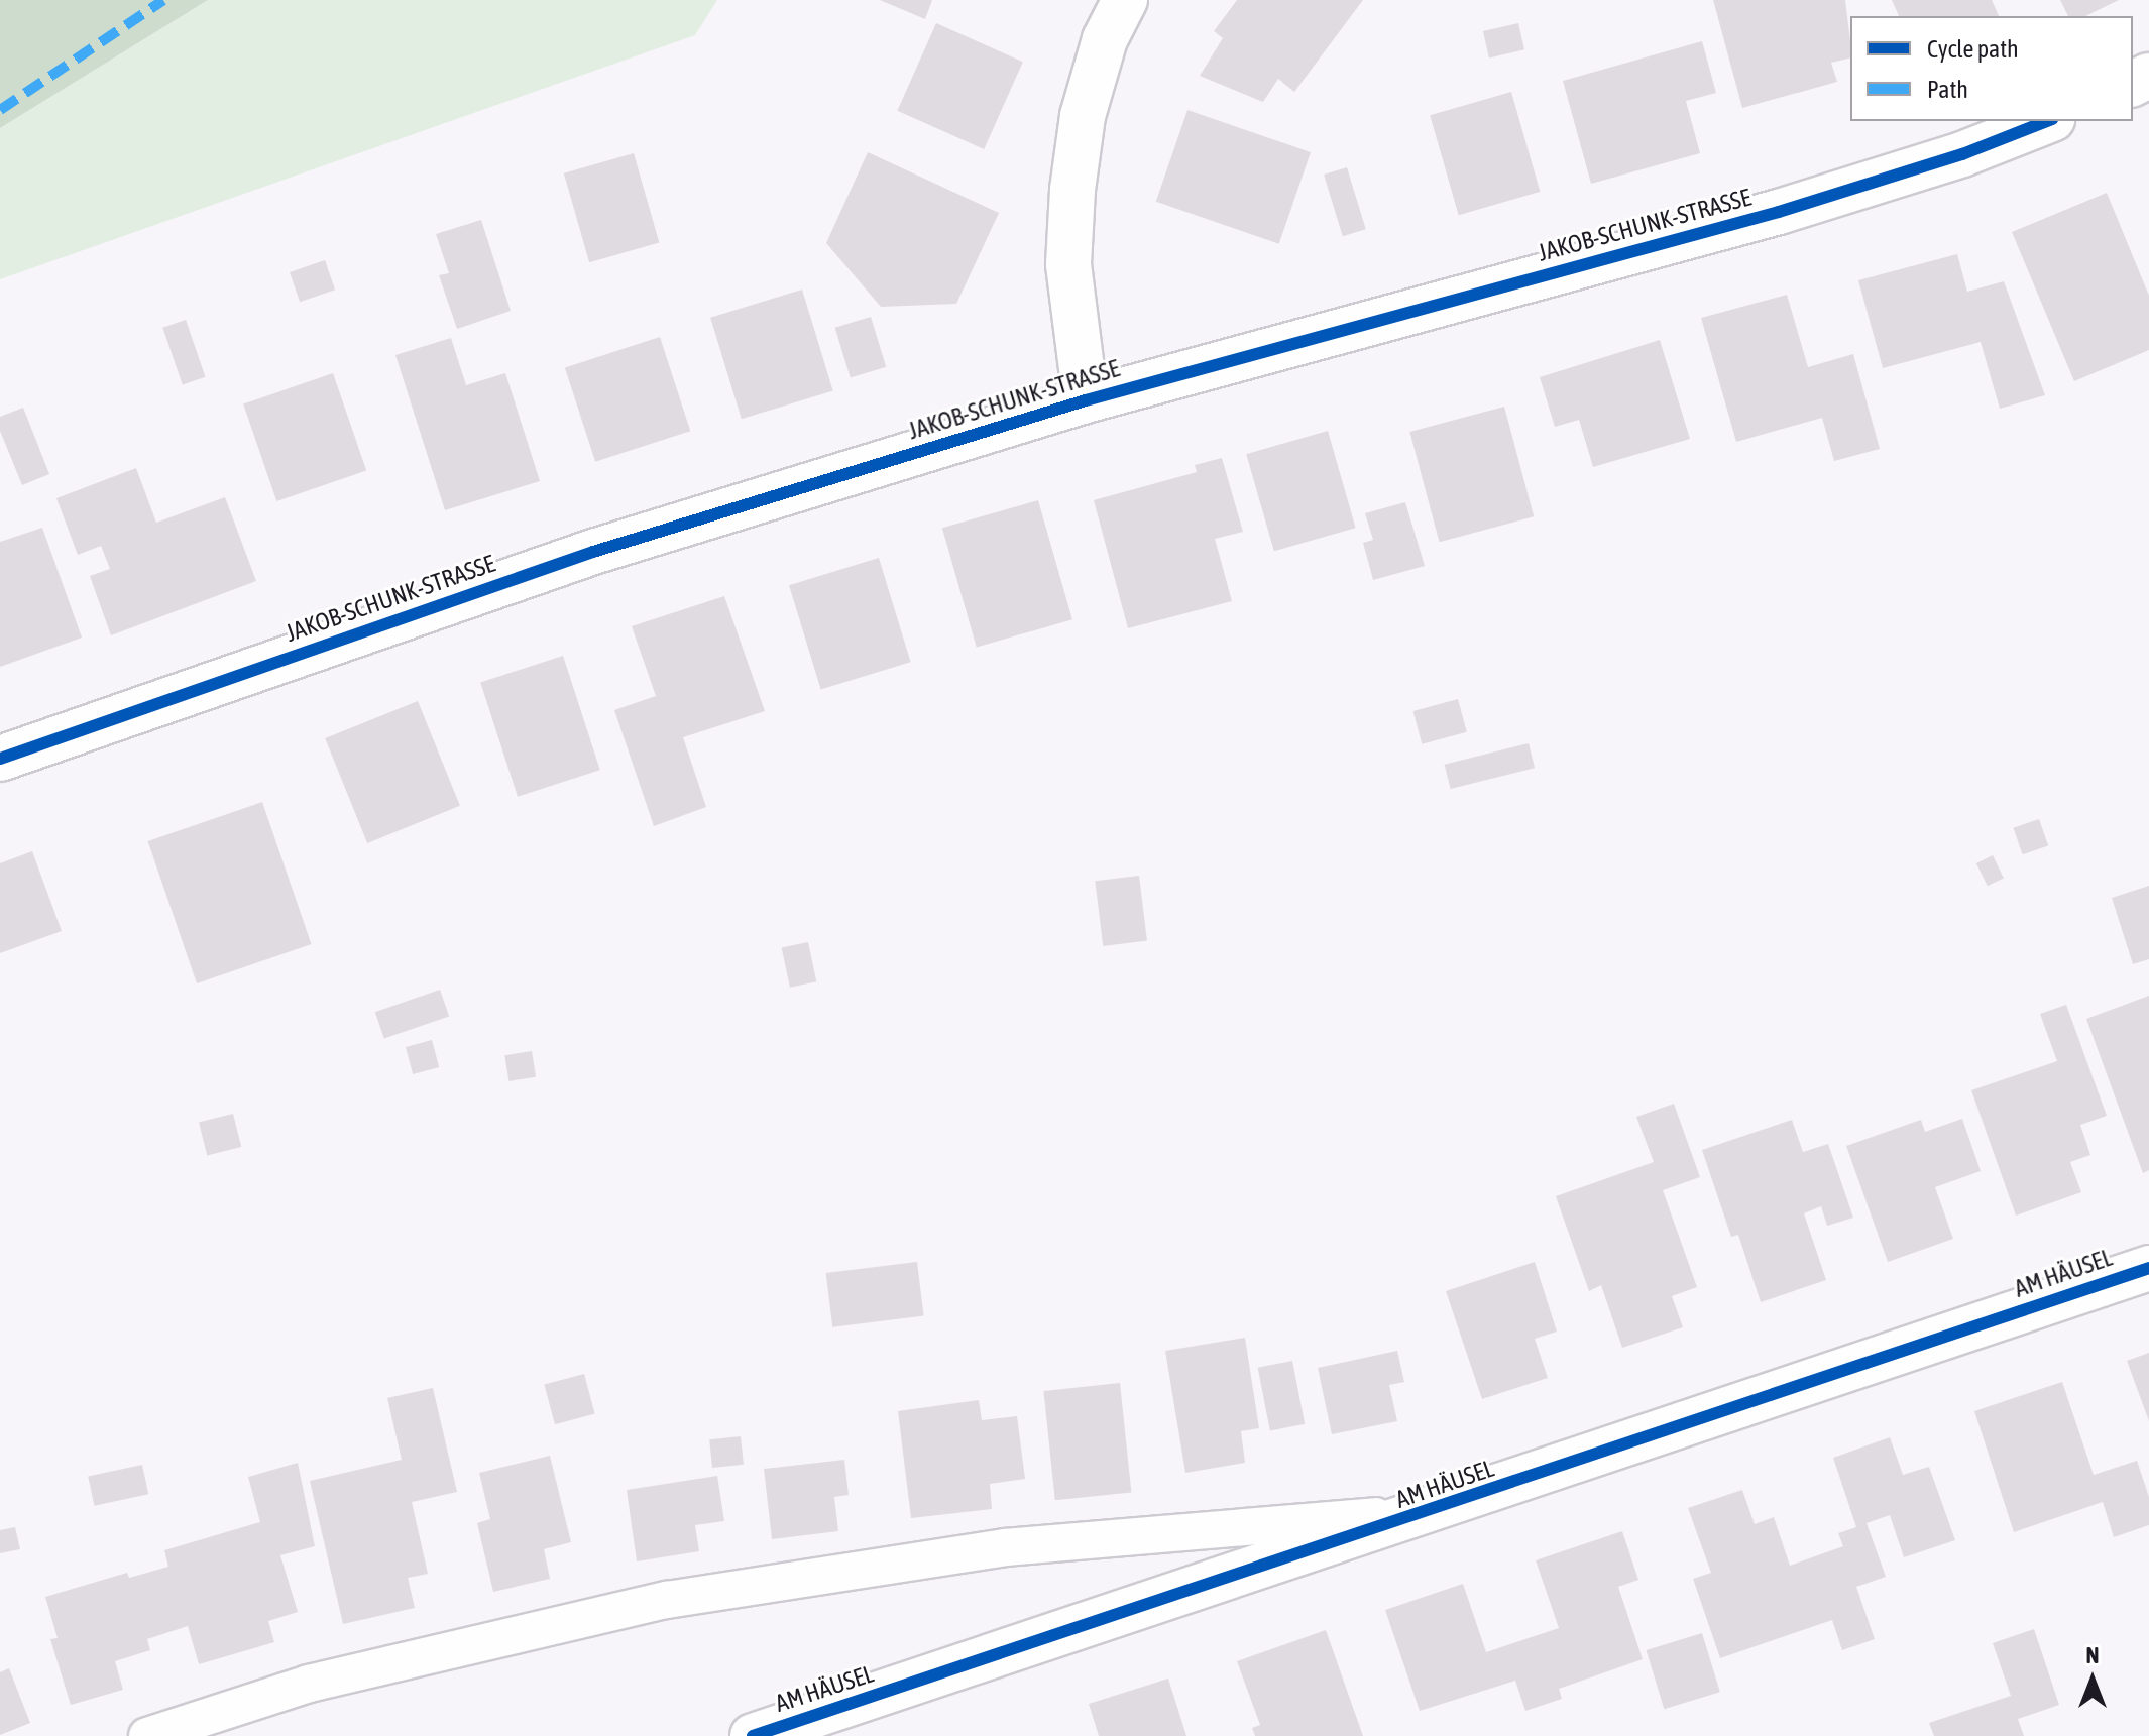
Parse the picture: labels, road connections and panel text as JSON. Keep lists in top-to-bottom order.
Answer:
{
  "streets": {
    "street": ["JAKOB-SCHUNK-STRASSE", "AM HÄUSEL"]
  },
  "legend": ["Cycle path", "Path"],
  "north": "top"
}
